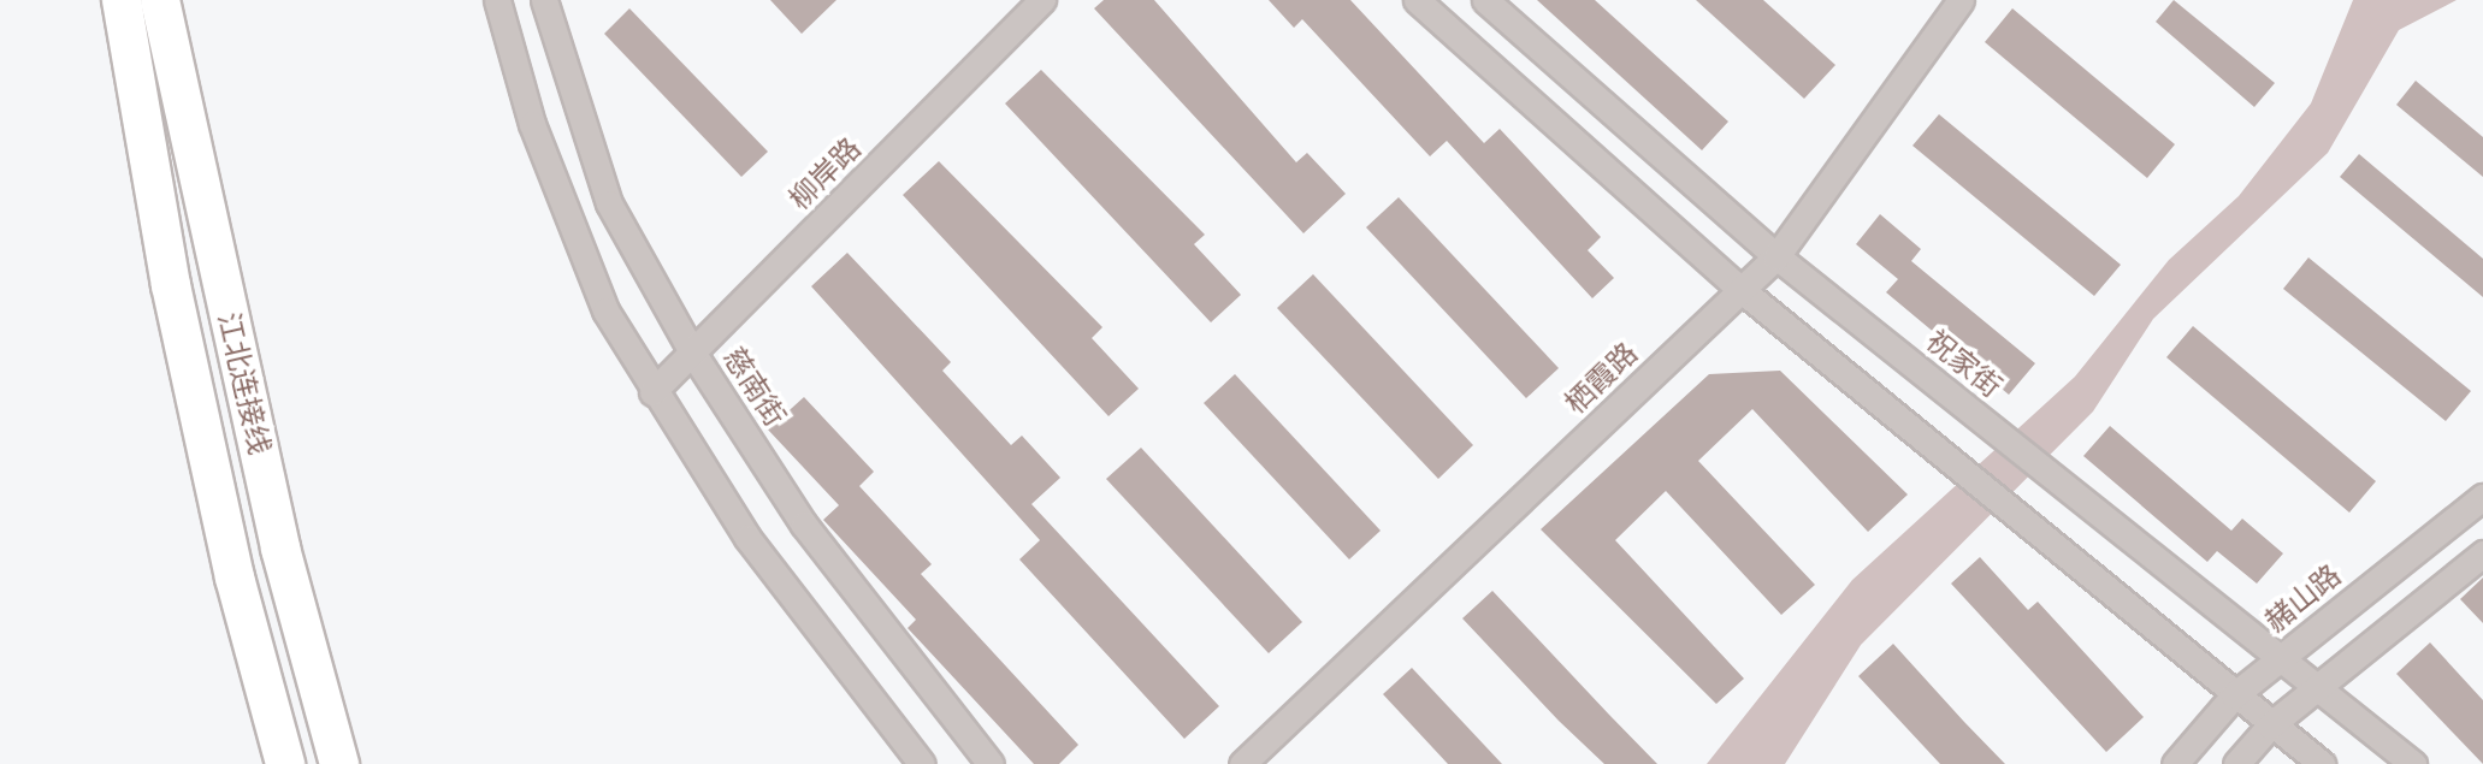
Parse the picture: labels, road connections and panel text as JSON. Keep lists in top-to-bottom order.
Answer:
{
  "streets": {
    "highway": ["江北连接线"],
    "street": [
      "柳岸路",
      "祝家街",
      "栖霞路",
      "慈南街",
      "赭山路"
    ]
  },
  "crossings": [
    ["柳岸路", "慈南街"],
    ["祝家街", "栖霞路"],
    ["祝家街", "赭山路"]
  ]
}
